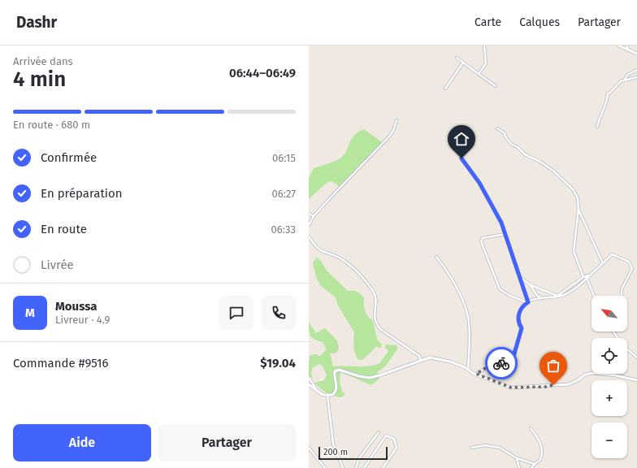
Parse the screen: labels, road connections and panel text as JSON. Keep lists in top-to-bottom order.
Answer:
{
  "scale_bar": "200 m",
  "north": "top left",
  "page": {
    "header": "Dashr",
    "nav": ["Carte", "Calques", "Partager"],
    "heading": ["4 min", "Arrivée dans", "06:44–06:49"],
    "panel": [
      "Moussa",
      "Livreur · 4.9",
      "Commande #9516",
      "$19.04"
    ],
    "bar": "En route · 680 m",
    "list": [
      ["Confirmée", "06:15"],
      ["En préparation", "06:27"],
      ["En route", "06:33"],
      "Livrée"
    ],
    "round": "M",
    "map_buttons": ["+", "−"],
    "buttons": ["Aide", "Partager"],
    "scale": "200 m"
  }
}
